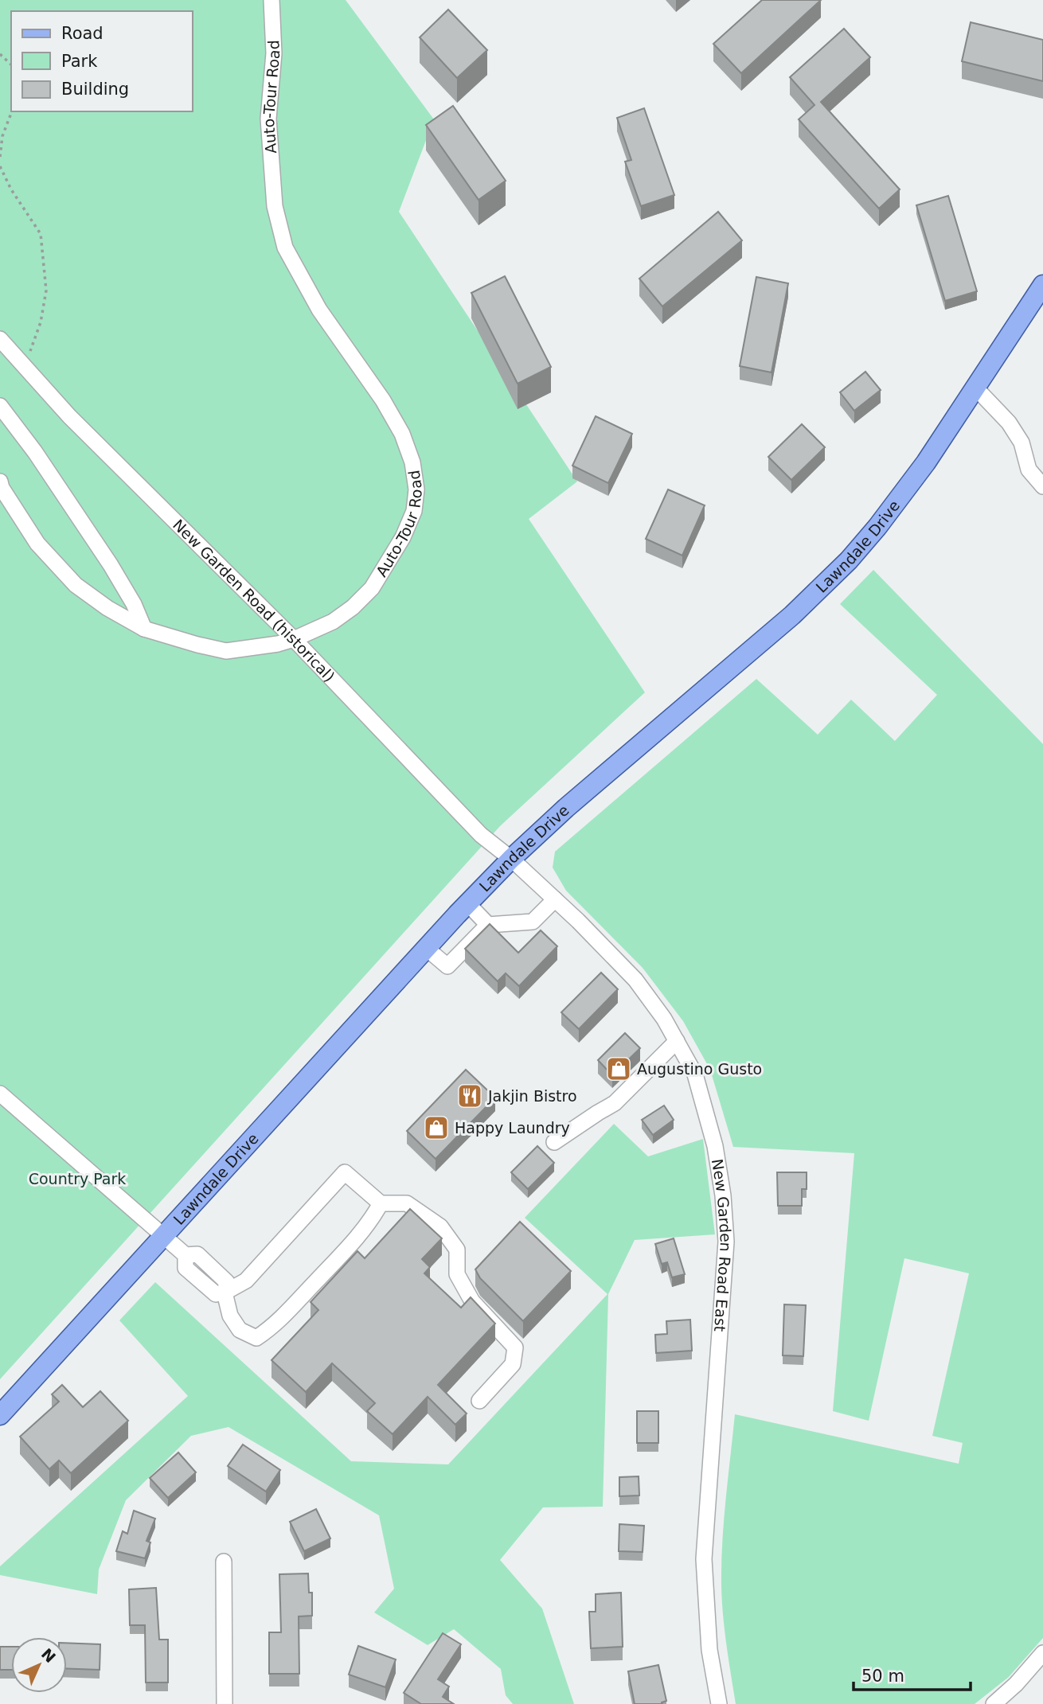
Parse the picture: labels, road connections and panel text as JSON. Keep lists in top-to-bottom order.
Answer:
{
  "streets": {
    "main road": ["Lawndale Drive"],
    "street": ["Auto-Tour Road", "New Garden Road (historical)", "New Garden Road East"]
  },
  "crossings": [
    ["Auto-Tour Road", "New Garden Road (historical)"],
    ["Lawndale Drive", "New Garden Road (historical)"],
    ["Lawndale Drive", "New Garden Road East"],
    ["New Garden Road (historical)", "New Garden Road East"]
  ],
  "parks": ["Country Park"],
  "places": {
    "shop": ["Augustino Gusto", "Happy Laundry"],
    "restaurant": ["Jakjin Bistro"]
  },
  "legend": ["Road", "Park", "Building"],
  "scale_bar": "50 m",
  "north": "top right"
}
